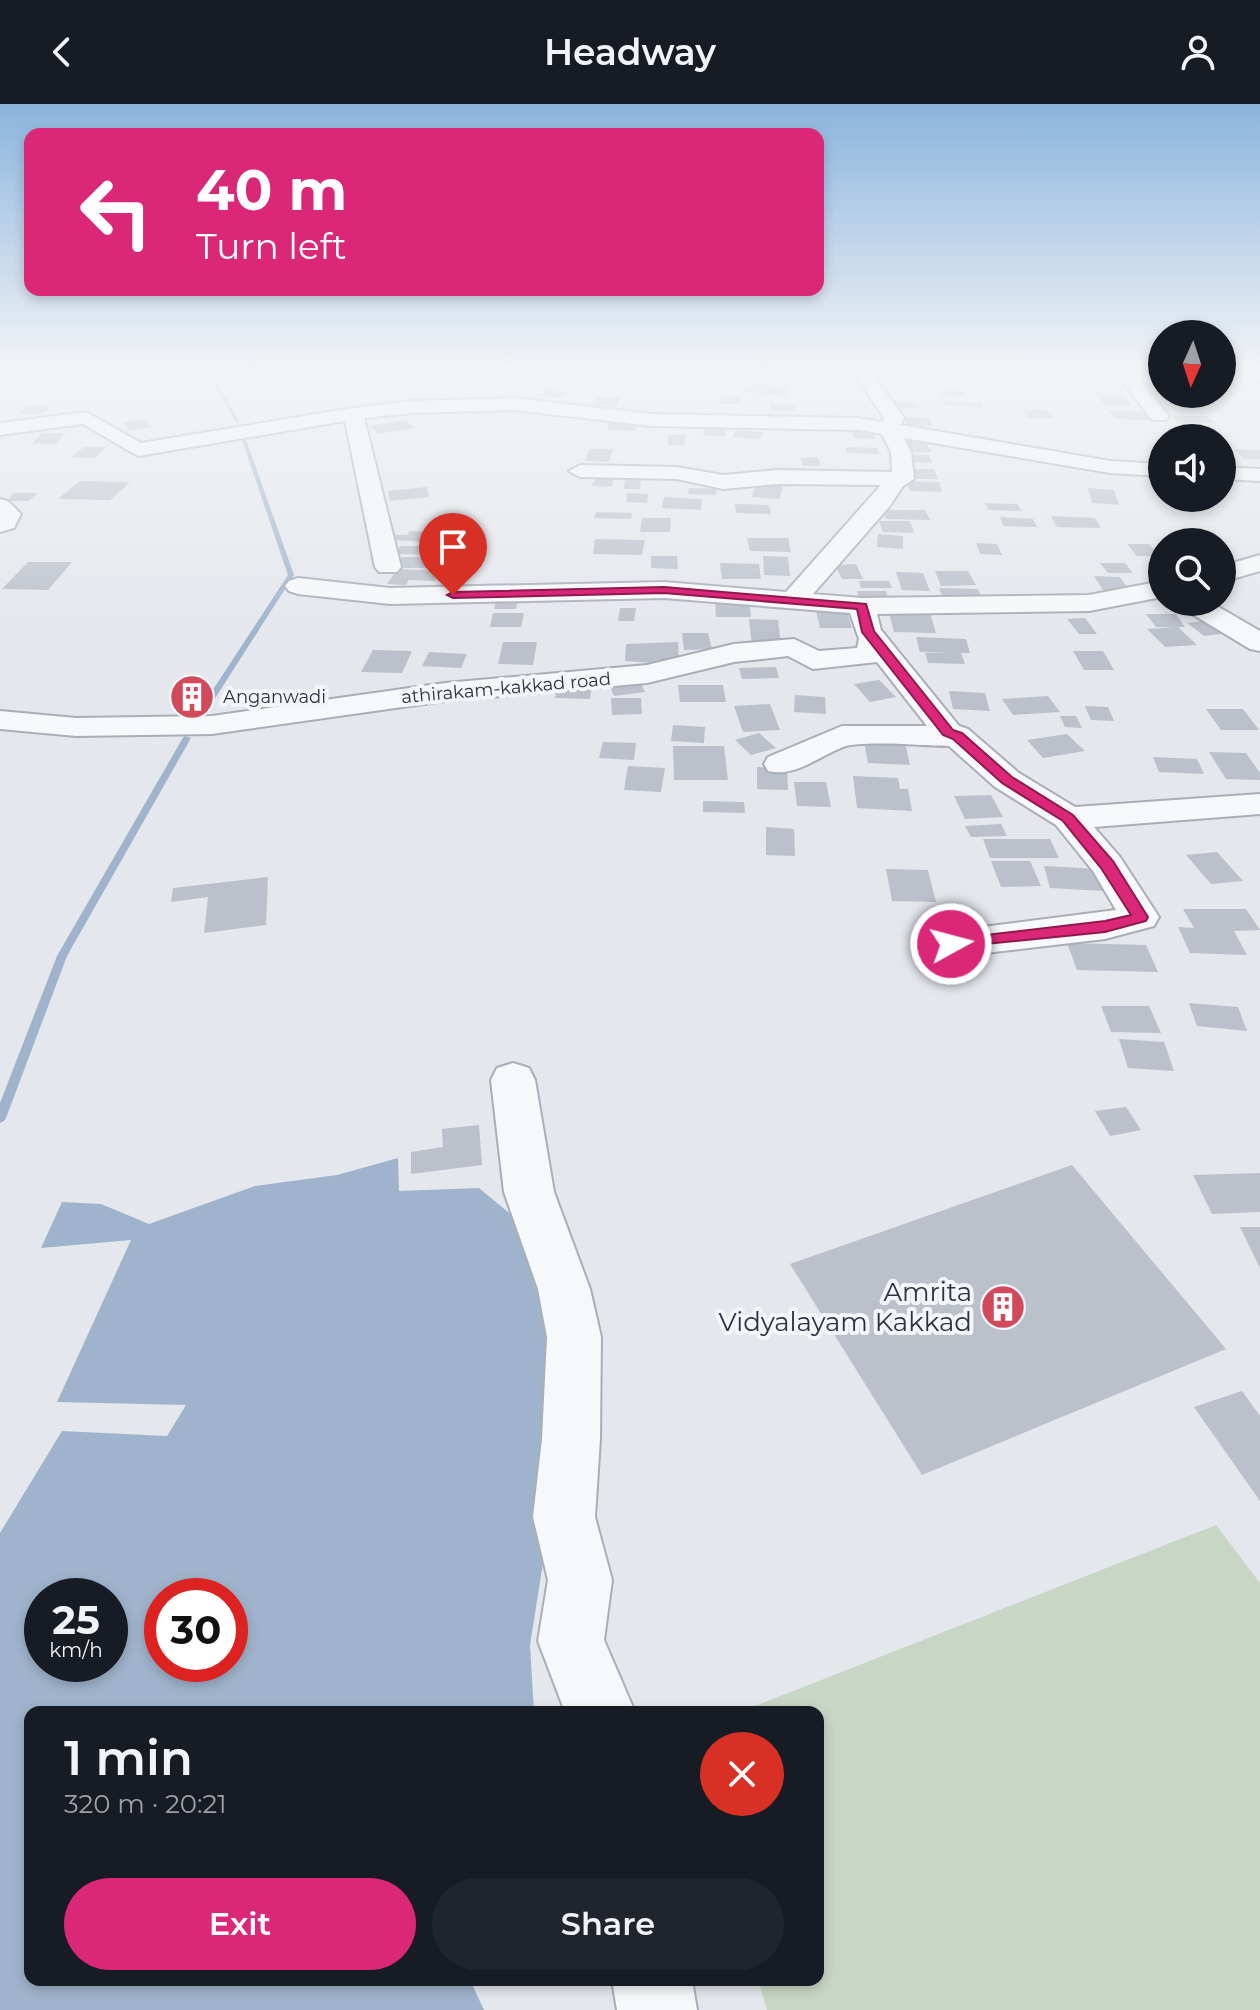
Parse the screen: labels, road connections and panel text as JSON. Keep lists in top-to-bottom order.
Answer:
{
  "streets": {
    "street": ["athirakam-kakkad road"]
  },
  "places": {
    "building": ["Anganwadi", "Amrita Vidyalayam Kakkad"]
  },
  "north": "bottom",
  "page": {
    "header": "Headway",
    "turn": ["40 m", "Turn left"],
    "speed": "25 km/h",
    "limit": "30",
    "heading": ["1 min", "320 m · 20:21"],
    "buttons": ["Exit", "Share"]
  }
}
